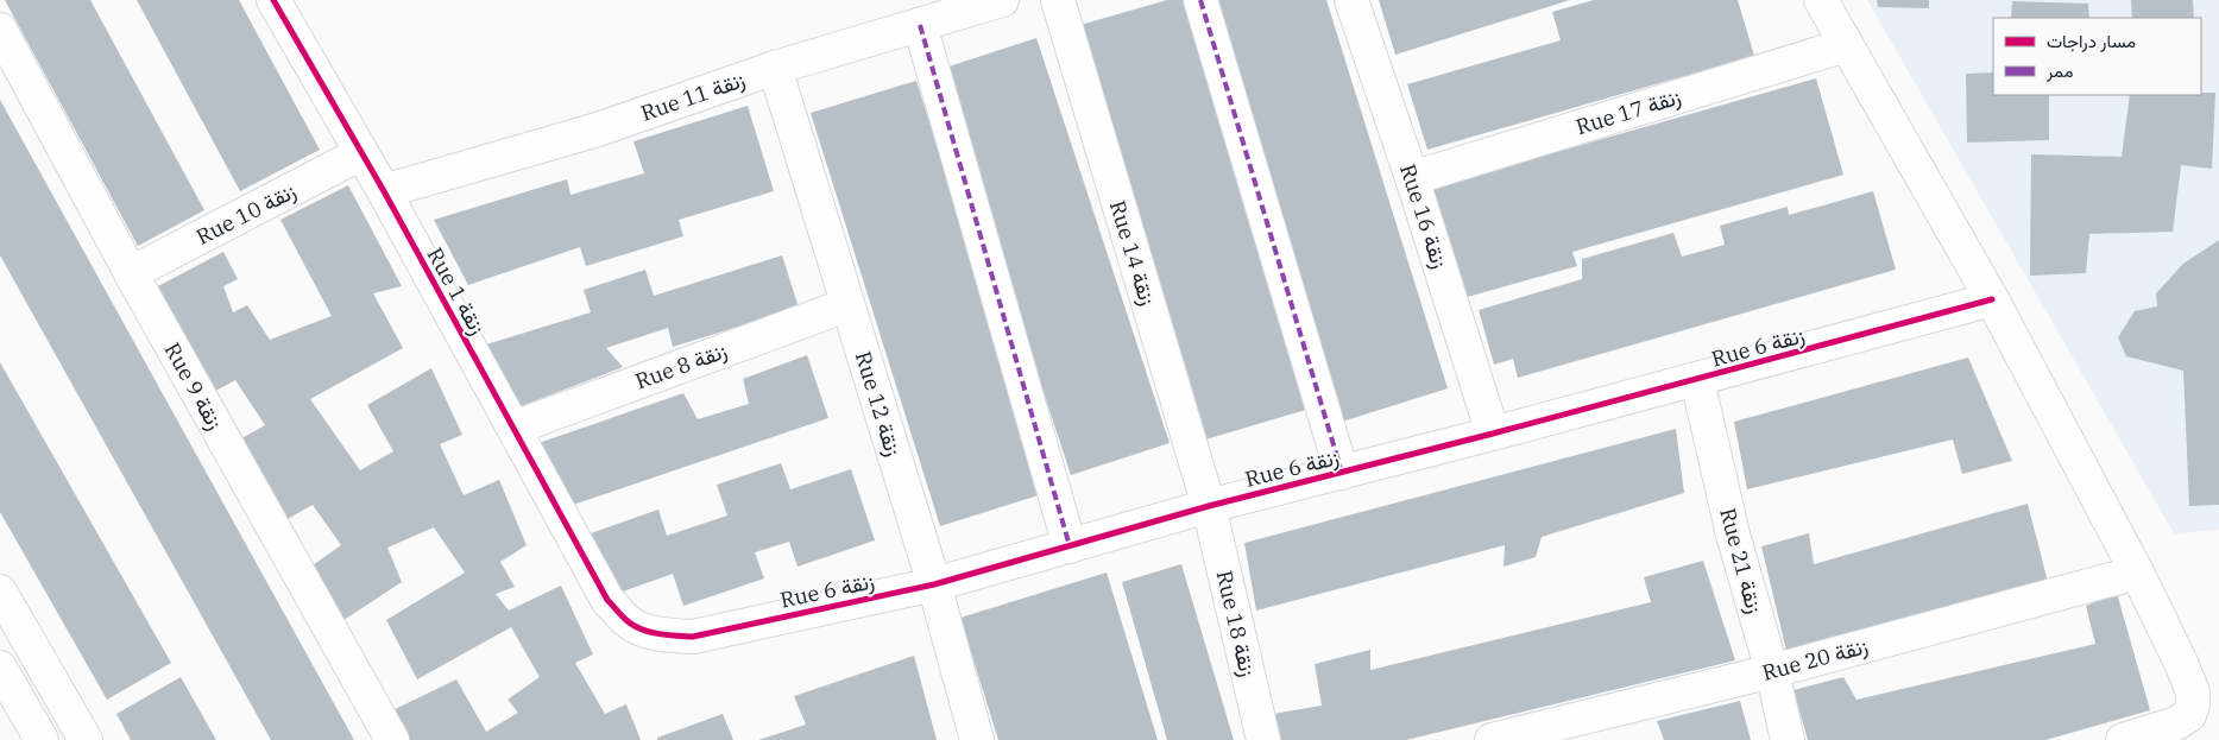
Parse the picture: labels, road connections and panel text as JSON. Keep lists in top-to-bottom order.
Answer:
{
  "streets": {
    "street": [
      "Rue 11 زنقة",
      "Rue 17 زنقة",
      "Rue 10 زنقة",
      "Rue 16 زنقة",
      "Rue 14 زنقة",
      "Rue 1 زنقة",
      "Rue 6 زنقة",
      "Rue 8 زنقة",
      "Rue 9 زنقة",
      "Rue 12 زنقة",
      "Rue 21 زنقة",
      "Rue 18 زنقة",
      "Rue 20 زنقة"
    ]
  },
  "crossings": [
    ["Rue 11 زنقة", "Rue 1 زنقة"],
    ["Rue 11 زنقة", "Rue 12 زنقة"],
    ["Rue 17 زنقة", "Rue 16 زنقة"],
    ["Rue 10 زنقة", "Rue 1 زنقة"],
    ["Rue 10 زنقة", "Rue 9 زنقة"],
    ["Rue 16 زنقة", "Rue 6 زنقة"],
    ["Rue 14 زنقة", "Rue 6 زنقة"],
    ["Rue 14 زنقة", "Rue 18 زنقة"],
    ["Rue 1 زنقة", "Rue 6 زنقة"],
    ["Rue 1 زنقة", "Rue 8 زنقة"],
    ["Rue 6 زنقة", "Rue 12 زنقة"],
    ["Rue 6 زنقة", "Rue 21 زنقة"],
    ["Rue 6 زنقة", "Rue 18 زنقة"],
    ["Rue 8 زنقة", "Rue 12 زنقة"],
    ["Rue 21 زنقة", "Rue 20 زنقة"]
  ],
  "legend": ["مسار دراجات", "ممر"]
}
